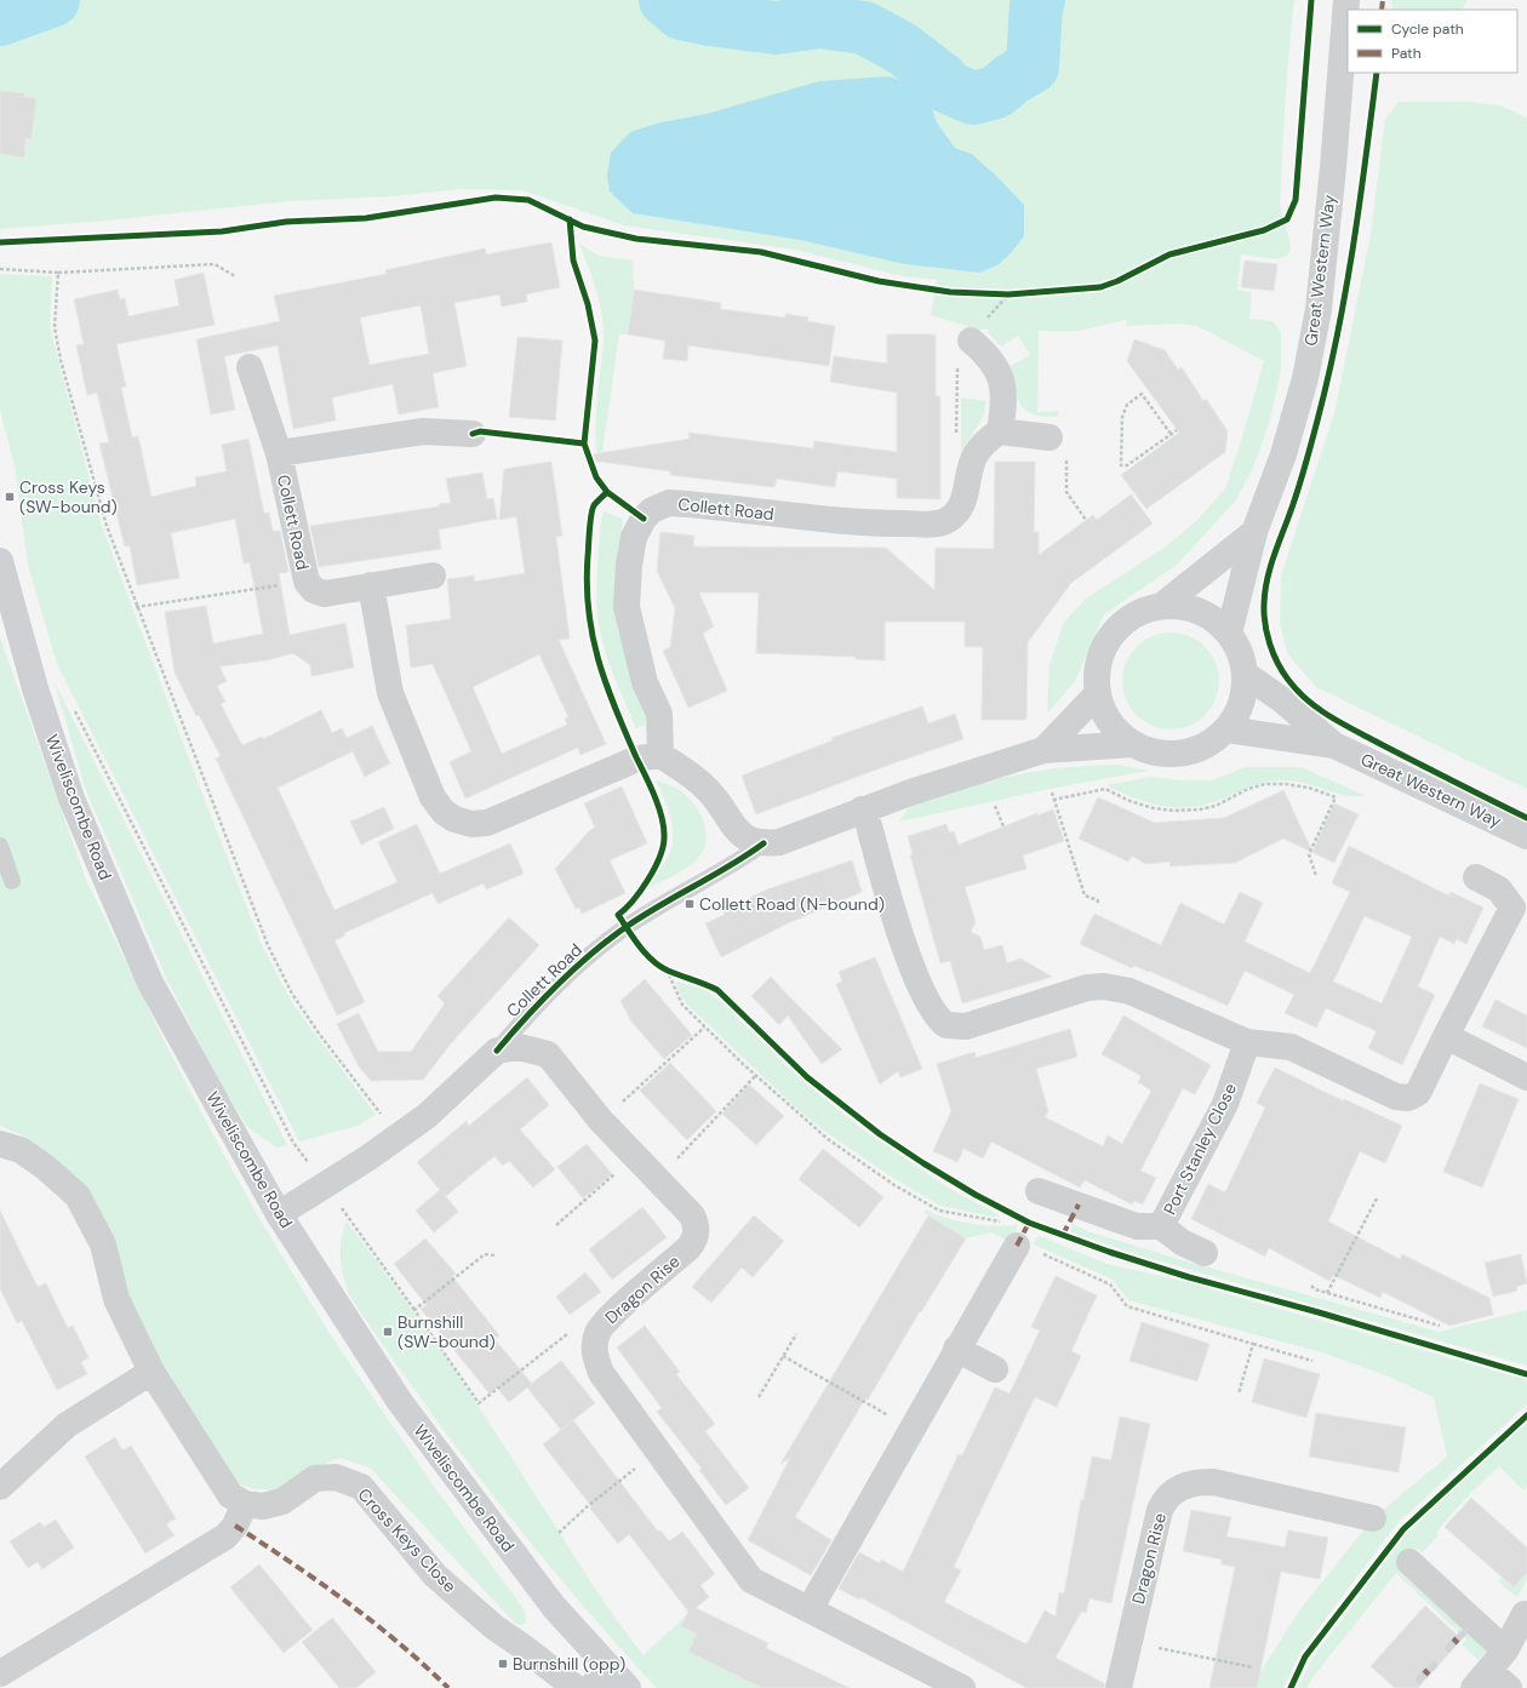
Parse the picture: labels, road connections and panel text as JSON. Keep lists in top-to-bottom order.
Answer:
{
  "streets": {
    "main road": ["Wiveliscombe Road"],
    "street": [
      "Great Western Way",
      "Collett Road",
      "Port Stanley Close",
      "Dragon Rise",
      "Cross Keys Close"
    ]
  },
  "crossings": [
    ["Great Western Way", "Collett Road"],
    ["Collett Road", "Wiveliscombe Road"],
    ["Collett Road", "Dragon Rise"]
  ],
  "places": {
    "transit": [
      "Cross Keys (SW-bound)",
      "Collett Road (N-bound)",
      "Burnshill (SW-bound)",
      "Burnshill (opp)"
    ]
  },
  "legend": ["Cycle path", "Path"]
}
